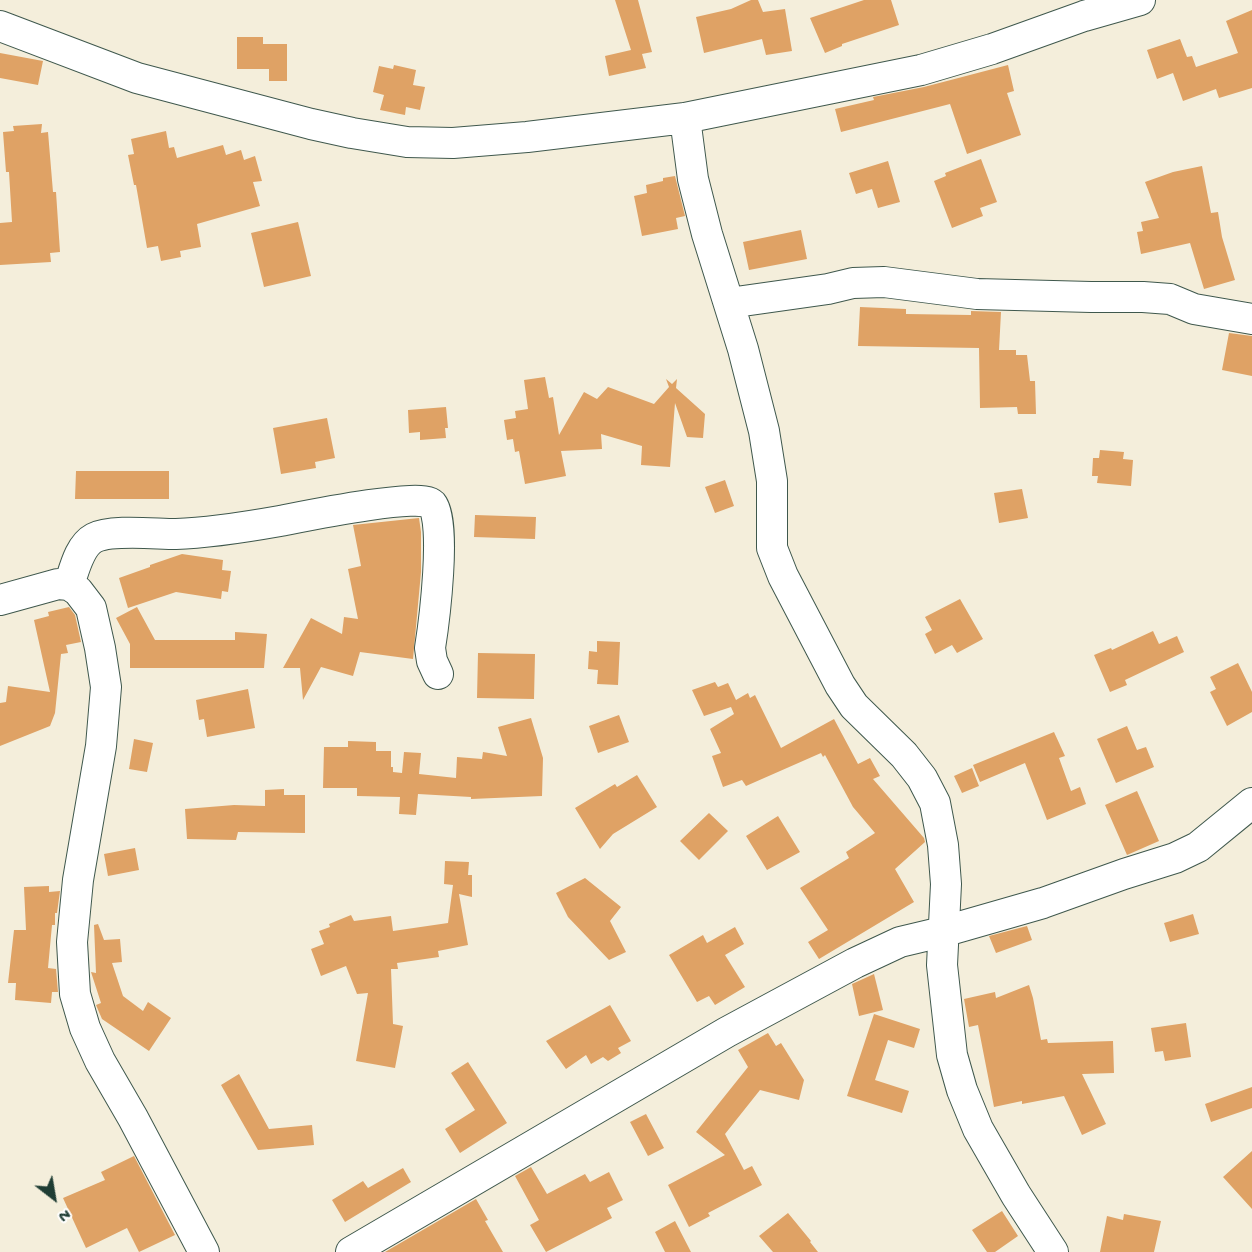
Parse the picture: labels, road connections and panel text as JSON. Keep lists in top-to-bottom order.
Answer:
{
  "north": "bottom right"
}
